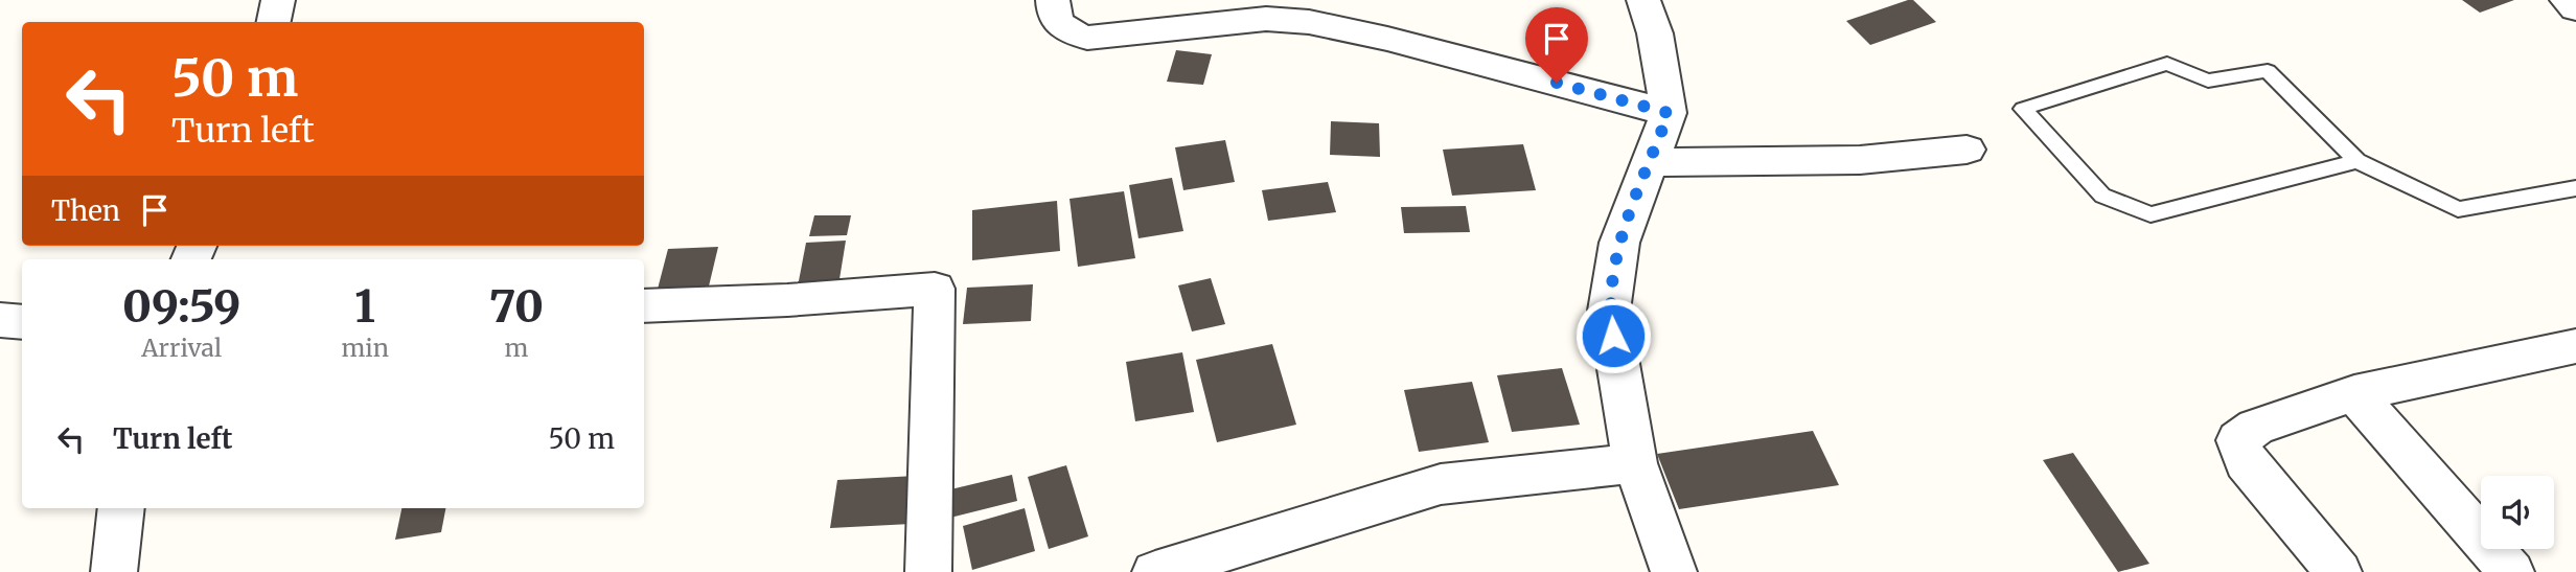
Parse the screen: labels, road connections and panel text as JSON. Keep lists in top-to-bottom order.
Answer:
{
  "page": {
    "turn": ["50 m", "Turn left"],
    "then": "Then",
    "eta": [
      "09:59",
      "Arrival",
      "1",
      "min",
      "70",
      "m"
    ],
    "list": [
      {
        "name": "Turn left",
        "value": "50 m"
      }
    ]
  }
}
